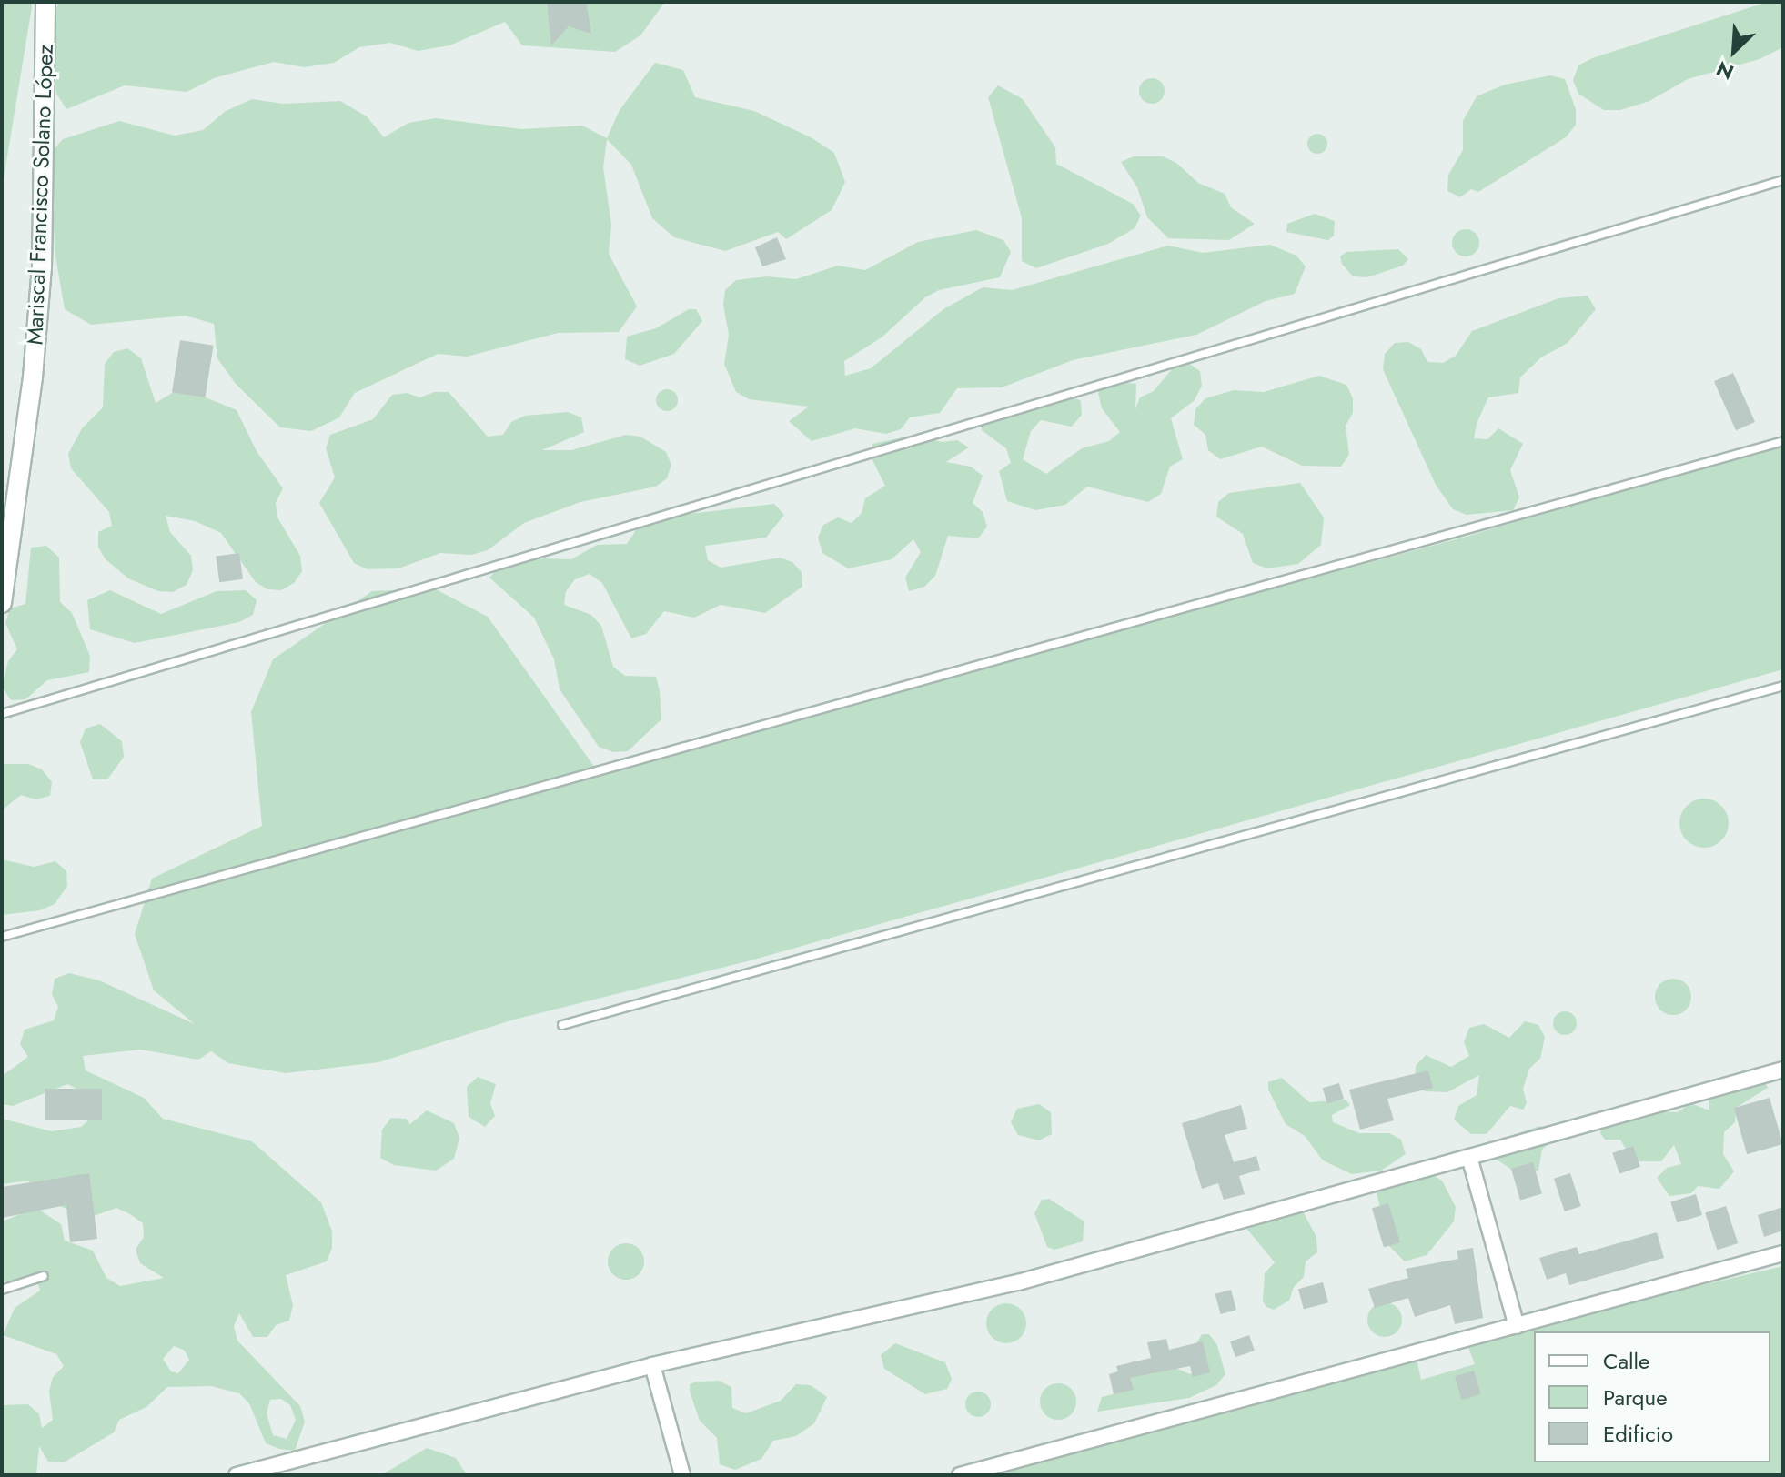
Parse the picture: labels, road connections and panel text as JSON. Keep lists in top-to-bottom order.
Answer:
{
  "streets": {
    "street": ["Mariscal Francisco Solano López"]
  },
  "legend": ["Calle", "Parque", "Edificio"],
  "north": "bottom left"
}
